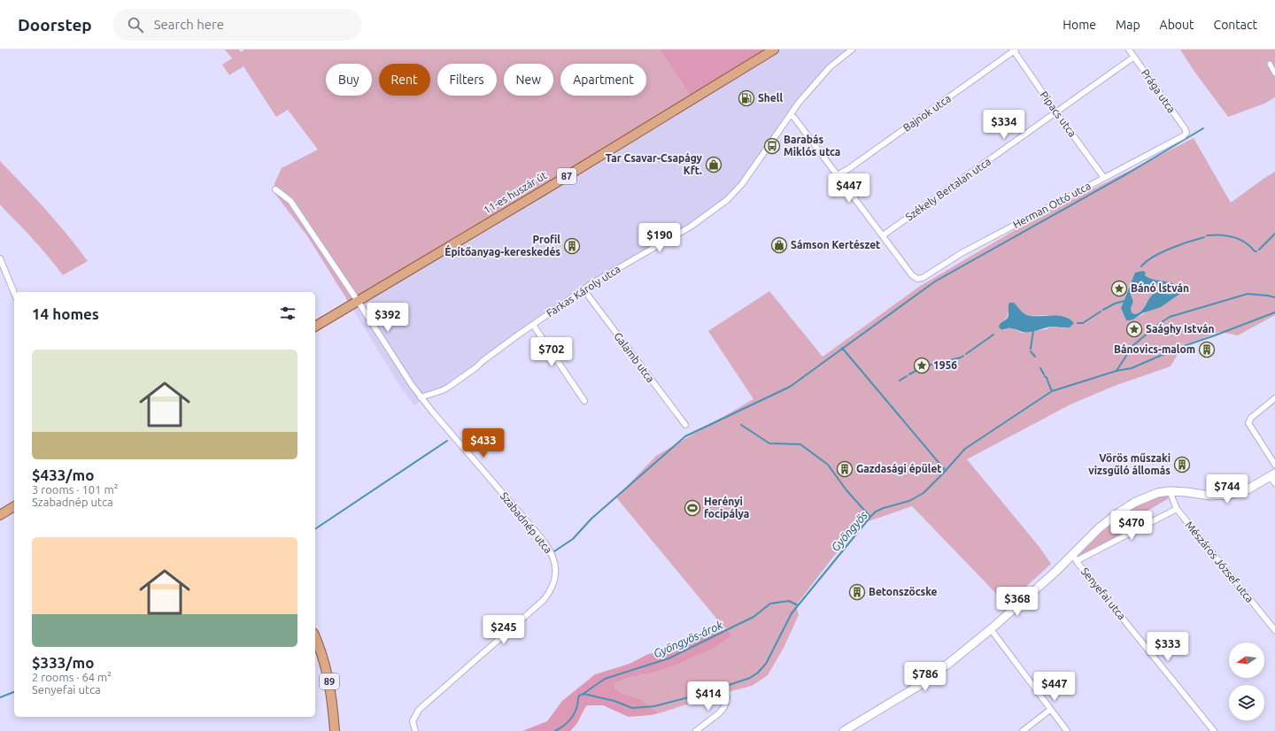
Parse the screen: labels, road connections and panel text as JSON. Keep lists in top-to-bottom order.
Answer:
{
  "streets": {
    "main road": ["87", "11-es huszár út", "89"],
    "street": [
      "Prága utca",
      "Bajnok utca",
      "Pipacs utca",
      "Székely Bertalan utca",
      "Herman Ottó utca",
      "Farkas Károly utca",
      "Galamb utca",
      "Szabadnép utca",
      "Mészáros József utca",
      "Senyefai utca"
    ]
  },
  "crossings": [
    ["Prága utca", "Székely Bertalan utca"],
    ["Prága utca", "Herman Ottó utca"],
    ["Bajnok utca", "Pipacs utca"],
    ["Pipacs utca", "Székely Bertalan utca"],
    ["Pipacs utca", "Herman Ottó utca"],
    ["87", "11-es huszár út"],
    ["87", "Szabadnép utca"],
    ["Székely Bertalan utca", "Herman Ottó utca"],
    ["11-es huszár út", "Szabadnép utca"],
    ["Farkas Károly utca", "Galamb utca"],
    ["Farkas Károly utca", "Szabadnép utca"]
  ],
  "water": ["Gyöngyös", "Gyöngyös-árok"],
  "places": {
    "fuel station": ["Shell"],
    "bus stop": ["Barabás Miklós utca"],
    "shop": ["Tar Csavar-Csapágy Kft.", "Sámson Kertészet"],
    "building": [
      "Profil Építőanyag-kereskedés",
      "Bánovics-malom",
      "Vörös műszaki vizsgűló állomás",
      "Gazdasági épület",
      "Betonszöcske"
    ],
    "place": ["Bánó lstván", "Saághy István", "1956"],
    "sports": ["Herényi focipálya"]
  },
  "north": "left",
  "page": {
    "header": "Doorstep",
    "search": "Search here",
    "nav": [
      "Home",
      "Map",
      "About",
      "Contact"
    ],
    "chip": [
      "Buy",
      "Rent",
      "Filters",
      "New",
      "Apartment"
    ],
    "price": [
      "$334",
      "$447",
      "$190",
      "$392",
      "$702",
      "$433",
      "$744",
      "$470",
      "$368",
      "$245",
      "$333",
      "$786",
      "$447",
      "$414"
    ],
    "heading": "14 homes",
    "list": [
      {
        "name": "$433/mo",
        "note": "3 rooms · 101 m² · Szabadnép utca"
      },
      {
        "name": "$333/mo",
        "note": "2 rooms · 64 m² · Senyefai utca"
      }
    ]
  }
}
